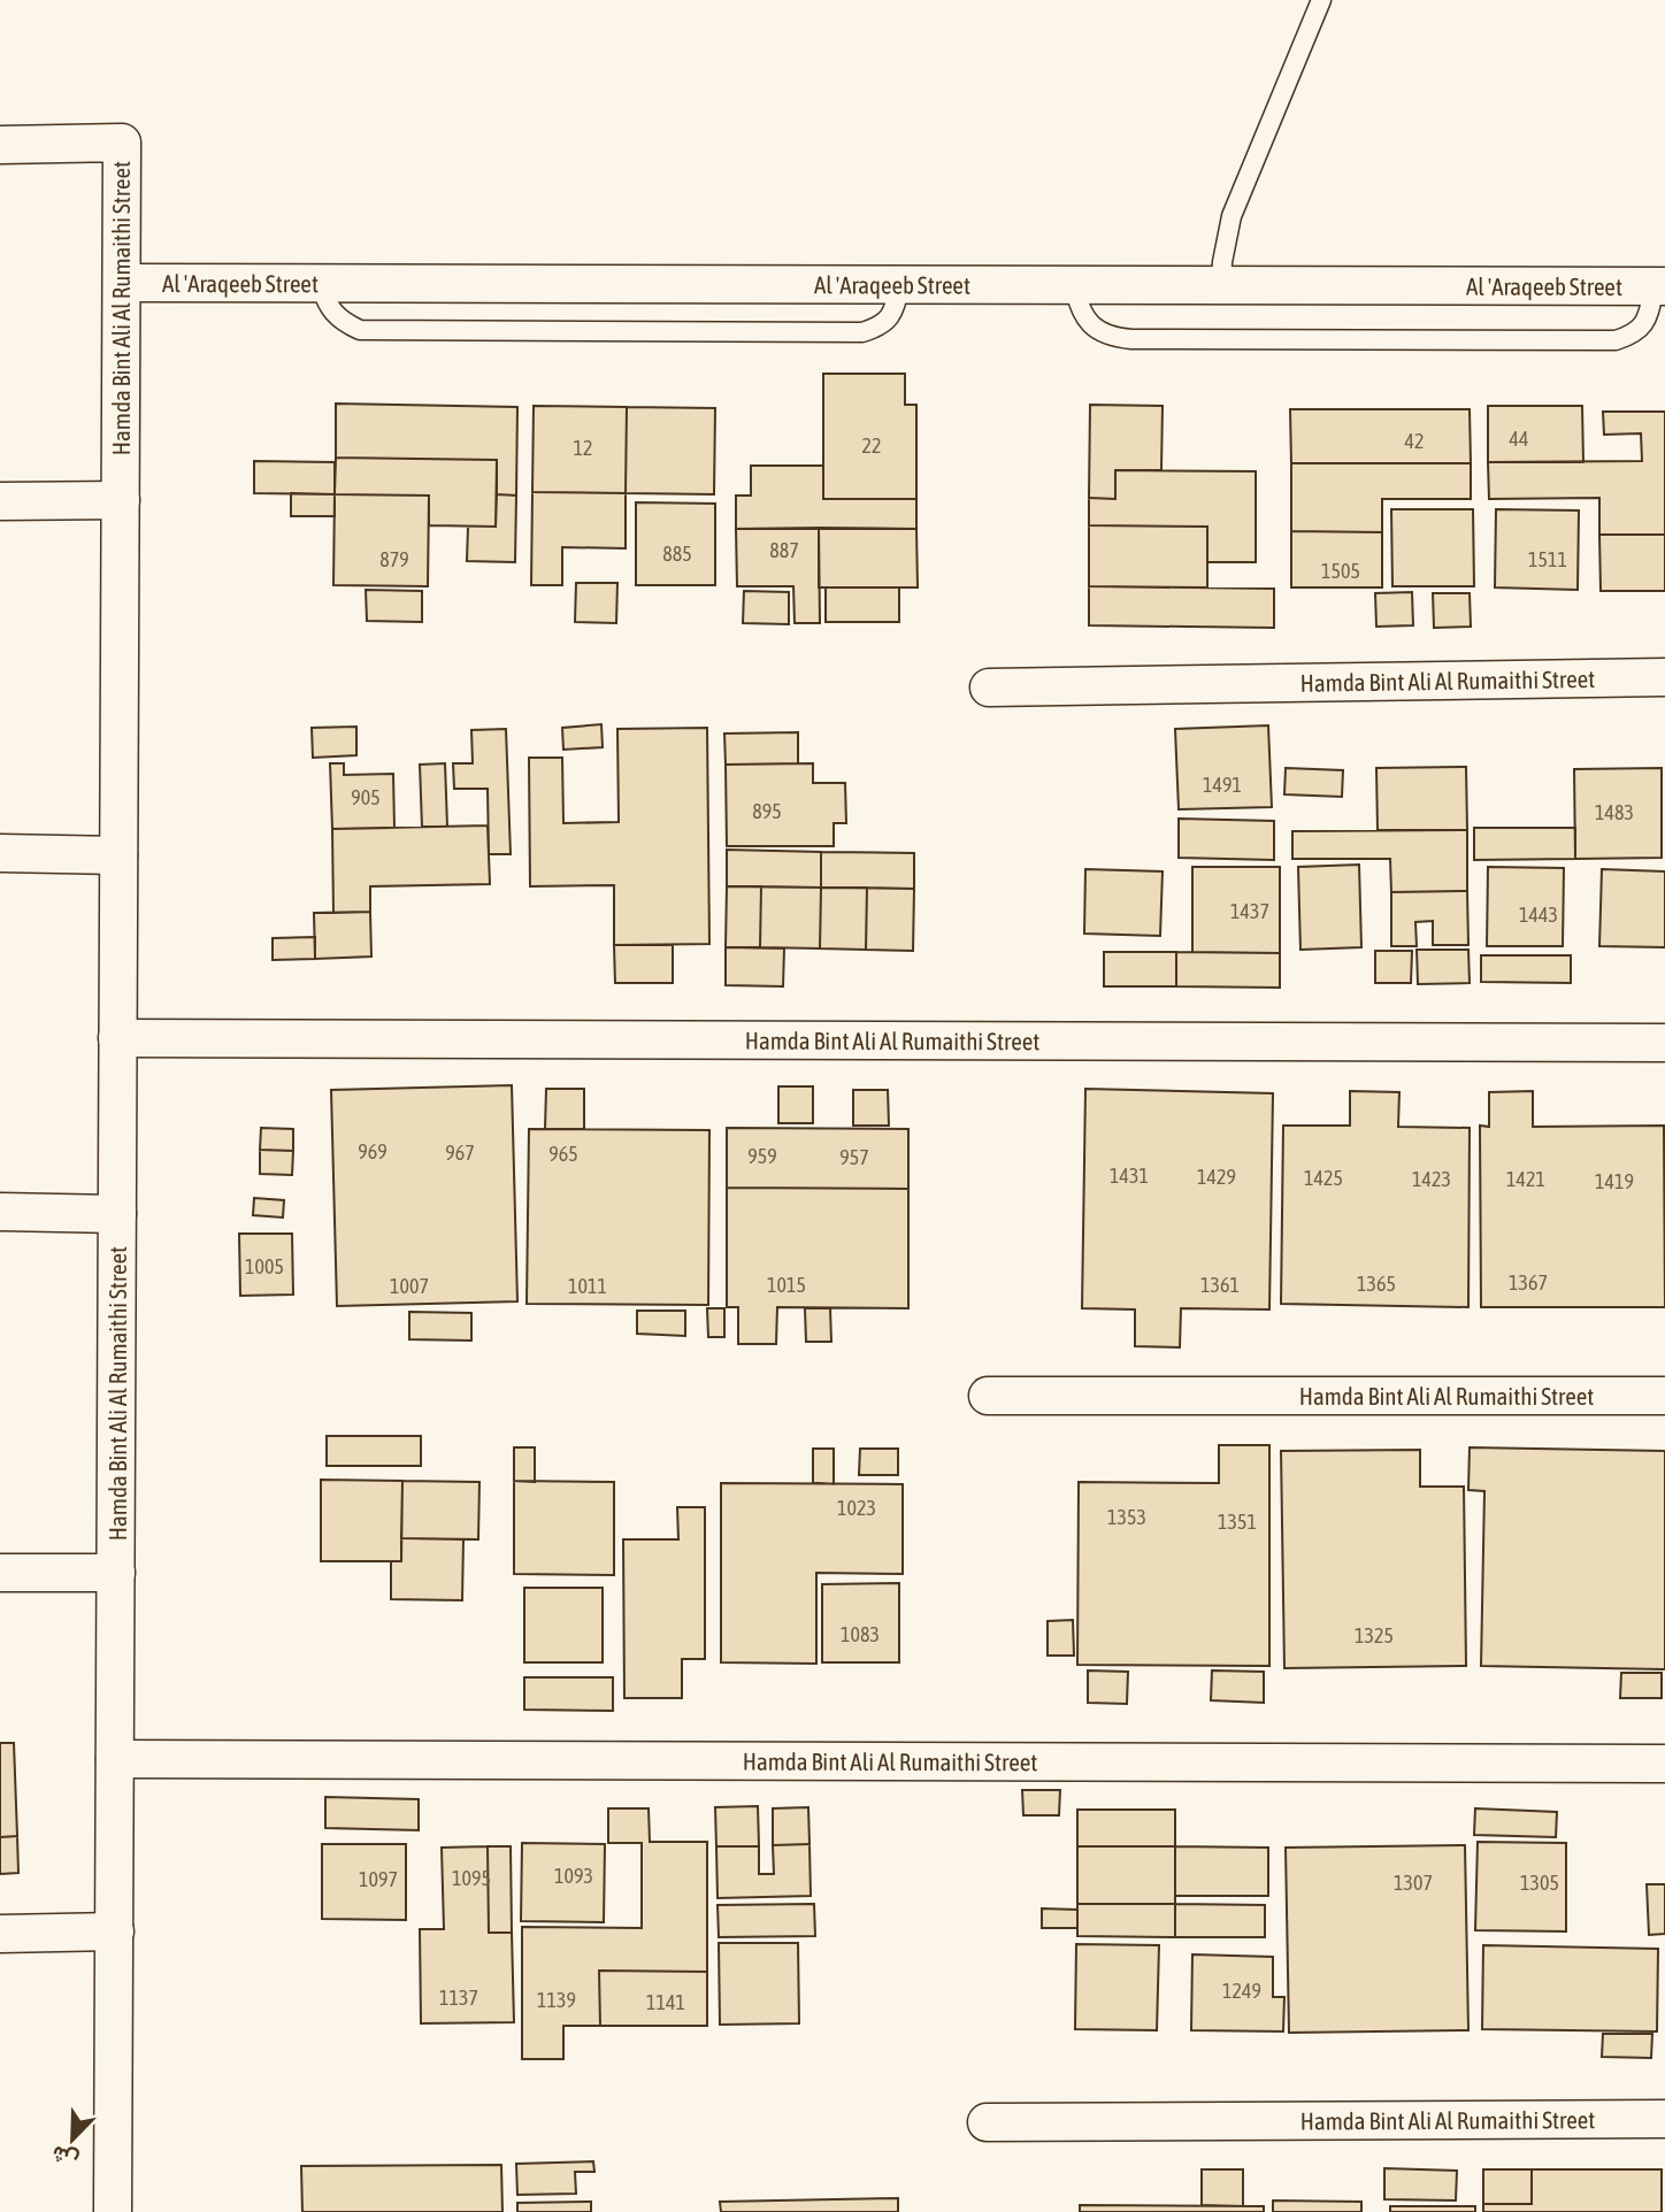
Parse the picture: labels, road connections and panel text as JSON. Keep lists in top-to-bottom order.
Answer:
{
  "streets": {
    "street": ["Al 'Araqeeb Street", "Hamda Bint Ali Al Rumaithi Street"]
  },
  "crossings": [
    ["Al 'Araqeeb Street", "Hamda Bint Ali Al Rumaithi Street"]
  ],
  "house_numbers": [
    "44",
    "42",
    "22",
    "12",
    "887",
    "885",
    "879",
    "1511",
    "1505",
    "1491",
    "905",
    "895",
    "1483",
    "1437",
    "1443",
    "969",
    "967",
    "965",
    "959",
    "957",
    "1431",
    "1429",
    "1425",
    "1423",
    "1421",
    "1419",
    "1005",
    "1367",
    "1365",
    "1015",
    "1361",
    "1007",
    "1011",
    "1023",
    "1353",
    "1351",
    "1083",
    "1325",
    "1093",
    "1095",
    "1097",
    "1307",
    "1305",
    "1249",
    "1137",
    "1139",
    "1141"
  ],
  "north": "bottom left"
}
